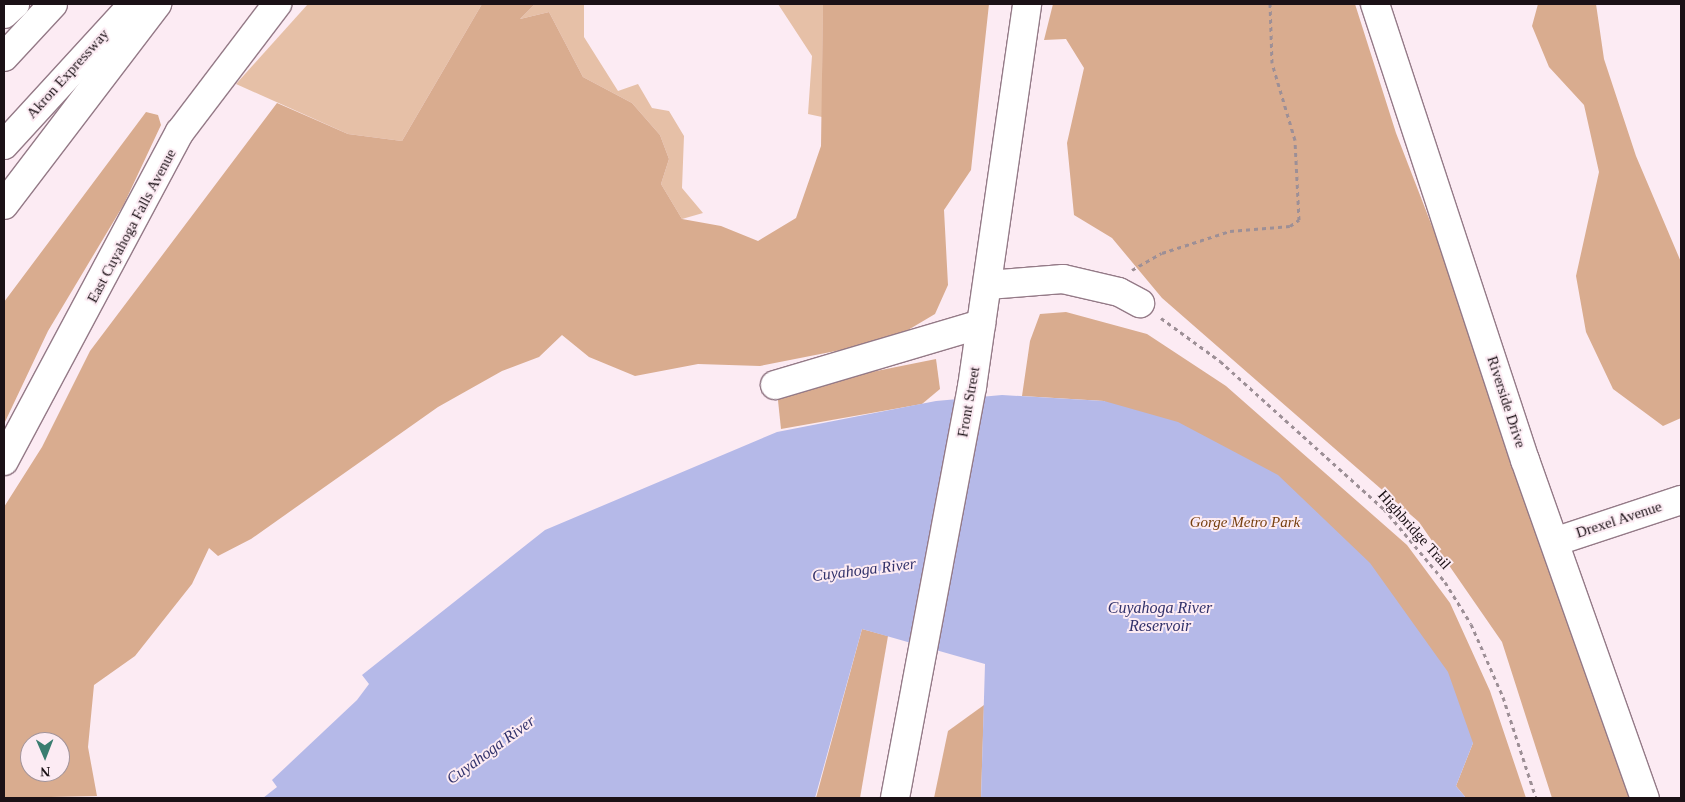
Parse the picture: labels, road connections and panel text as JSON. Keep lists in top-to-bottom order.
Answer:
{
  "streets": {
    "main road": [
      "Akron Expressway",
      "East Cuyahoga Falls Avenue",
      "Front Street",
      "Riverside Drive",
      "Drexel Avenue"
    ],
    "path": ["Highbridge Trail"]
  },
  "crossings": [
    ["Riverside Drive", "Drexel Avenue"]
  ],
  "water": ["Cuyahoga River", "Cuyahoga River Reservoir"],
  "parks": ["Gorge Metro Park"],
  "north": "bottom"
}
